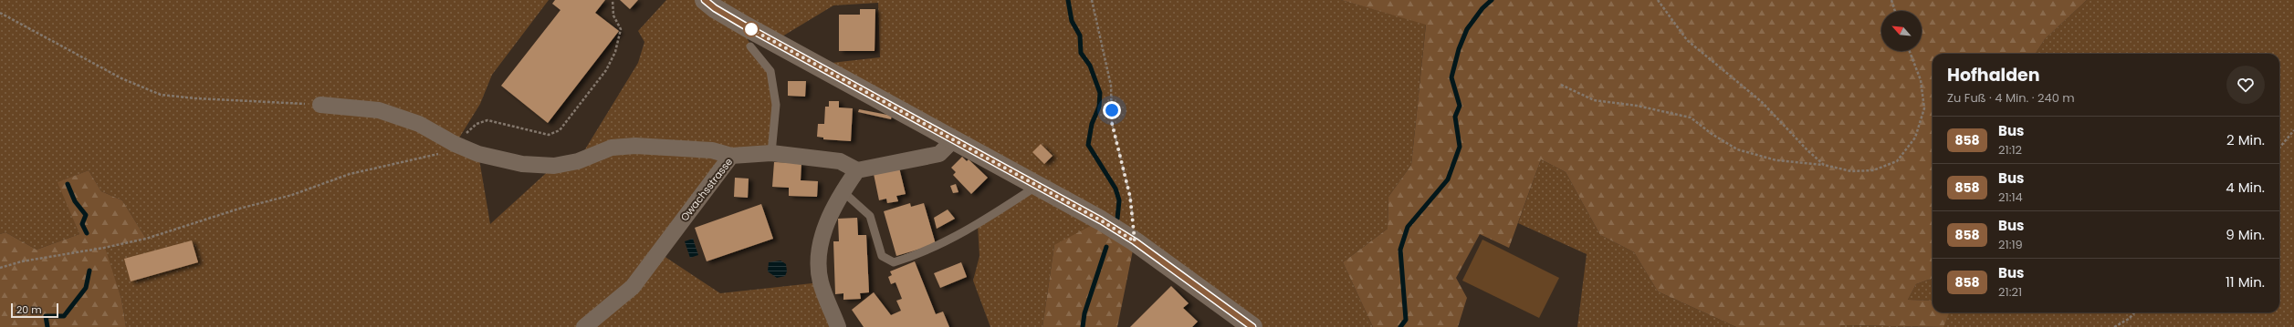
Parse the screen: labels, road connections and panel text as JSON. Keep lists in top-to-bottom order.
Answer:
{
  "streets": {
    "street": ["Owachsstrasse"]
  },
  "lines": ["bus line 858"],
  "scale_bar": "20 m",
  "north": "top left",
  "page": {
    "heading": ["Hofhalden", "Zu Fuß · 4 Min. · 240 m"],
    "list": [
      {
        "mark": "858",
        "name": "Bus",
        "note": "21:12",
        "value": "2 Min."
      },
      {
        "mark": "858",
        "name": "Bus",
        "note": "21:14",
        "value": "4 Min."
      },
      {
        "mark": "858",
        "name": "Bus",
        "note": "21:19",
        "value": "9 Min."
      },
      {
        "mark": "858",
        "name": "Bus",
        "note": "21:21",
        "value": "11 Min."
      }
    ],
    "scale": "20 m"
  }
}
